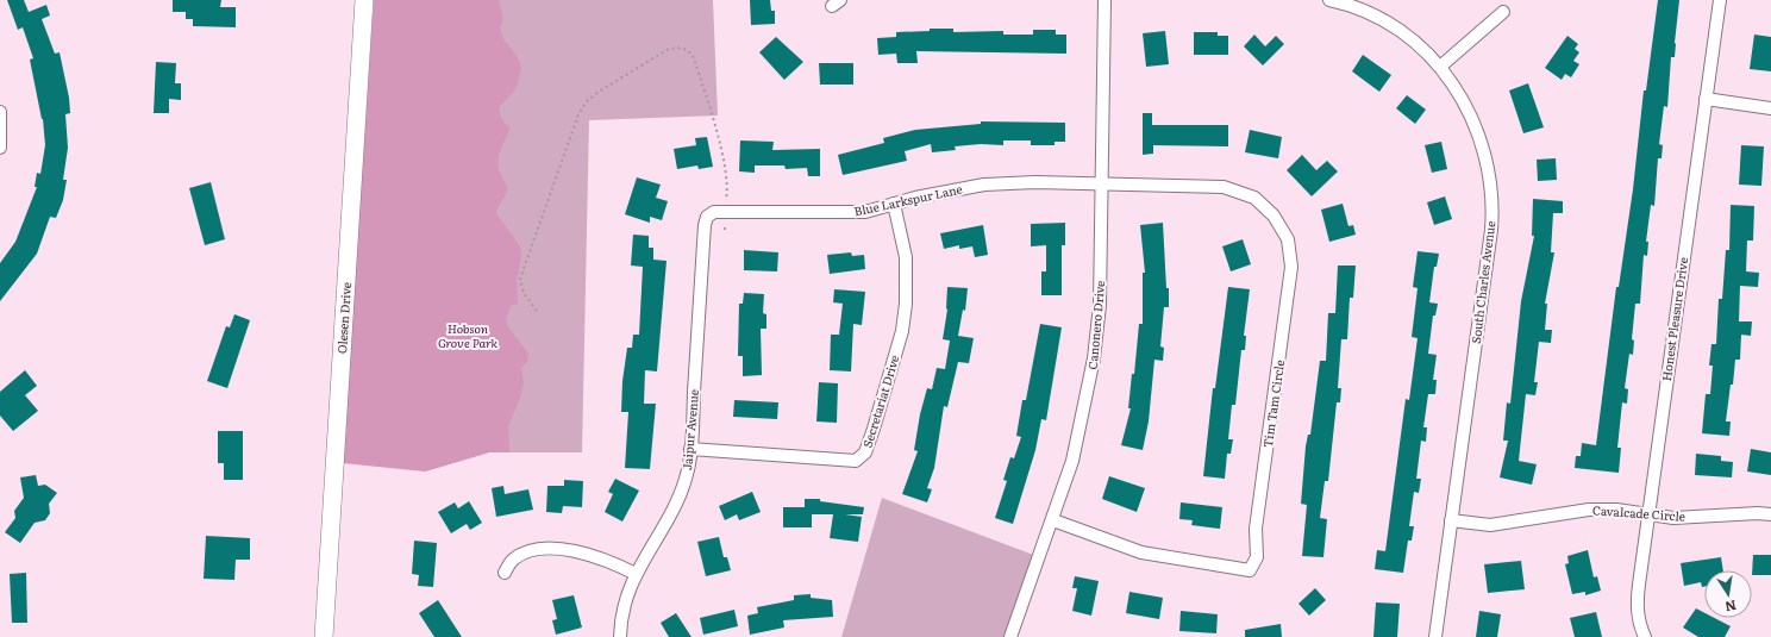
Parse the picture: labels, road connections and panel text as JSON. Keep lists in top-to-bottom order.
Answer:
{
  "streets": {
    "street": [
      "Blue Larkspur Lane",
      "South Charles Avenue",
      "Olesen Drive",
      "Honest Pleasure Drive",
      "Canonero Drive",
      "Secretariat Drive",
      "Tim Tam Circle",
      "Jaipur Avenue",
      "Cavalcade Circle"
    ]
  },
  "crossings": [
    ["Blue Larkspur Lane", "Canonero Drive"],
    ["Blue Larkspur Lane", "Secretariat Drive"],
    ["Blue Larkspur Lane", "Tim Tam Circle"],
    ["Blue Larkspur Lane", "Jaipur Avenue"],
    ["South Charles Avenue", "Cavalcade Circle"],
    ["Honest Pleasure Drive", "Cavalcade Circle"],
    ["Canonero Drive", "Tim Tam Circle"],
    ["Secretariat Drive", "Jaipur Avenue"]
  ],
  "parks": ["Hobson Grove Park"],
  "north": "bottom"
}
